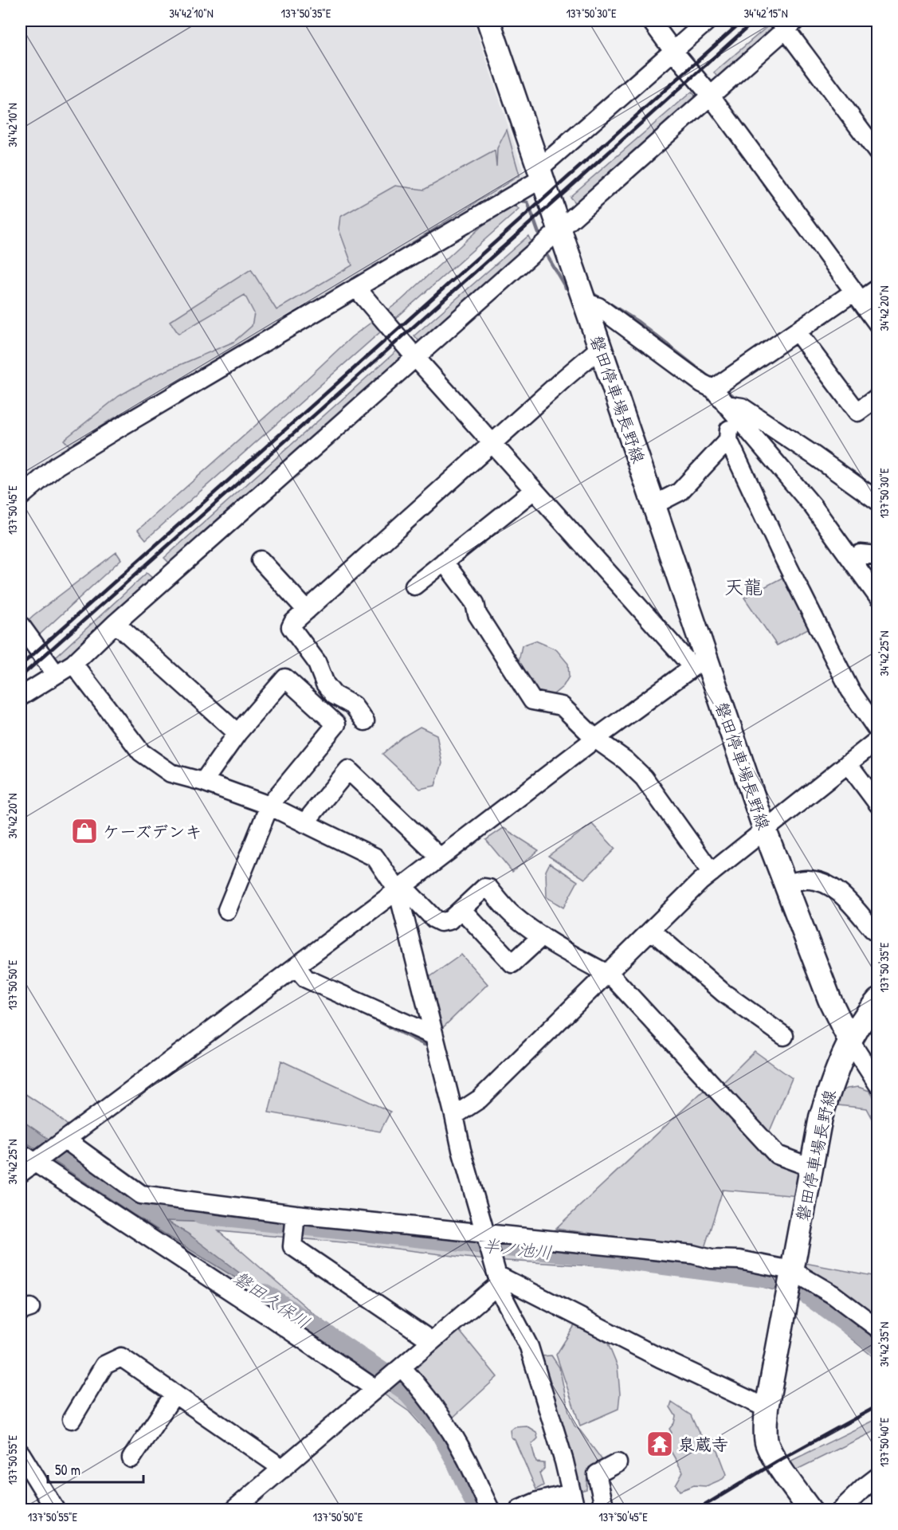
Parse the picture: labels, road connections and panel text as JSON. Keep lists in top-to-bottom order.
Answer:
{
  "streets": {
    "main road": ["磐田停車場長野線"]
  },
  "districts": ["天龍"],
  "water": ["半ノ池川", "磐田久保川"],
  "places": {
    "shop": ["ケーズデンキ"],
    "temple": ["泉蔵寺"]
  },
  "scale_bar": "50 m",
  "coordinates": [
    "34°42'10\"N",
    "137°50'35\"E",
    "137°50'30\"E",
    "34°42'15\"N",
    "34°42'20\"N",
    "137°50'45\"E",
    "34°42'25\"N",
    "137°50'50\"E",
    "34°42'35\"N",
    "137°50'40\"E",
    "137°50'55\"E"
  ]
}
